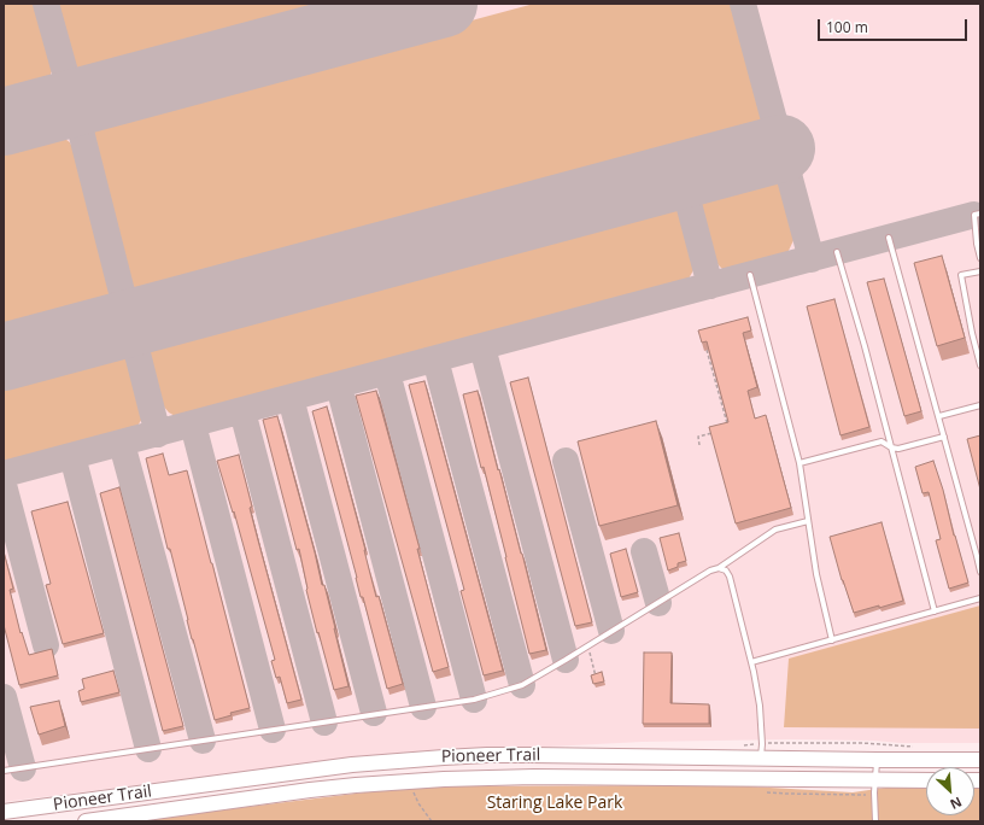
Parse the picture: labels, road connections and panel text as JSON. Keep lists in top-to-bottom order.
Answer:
{
  "streets": {
    "main road": ["Pioneer Trail"]
  },
  "parks": ["Staring Lake Park"],
  "scale_bar": "100 m",
  "north": "bottom right"
}
